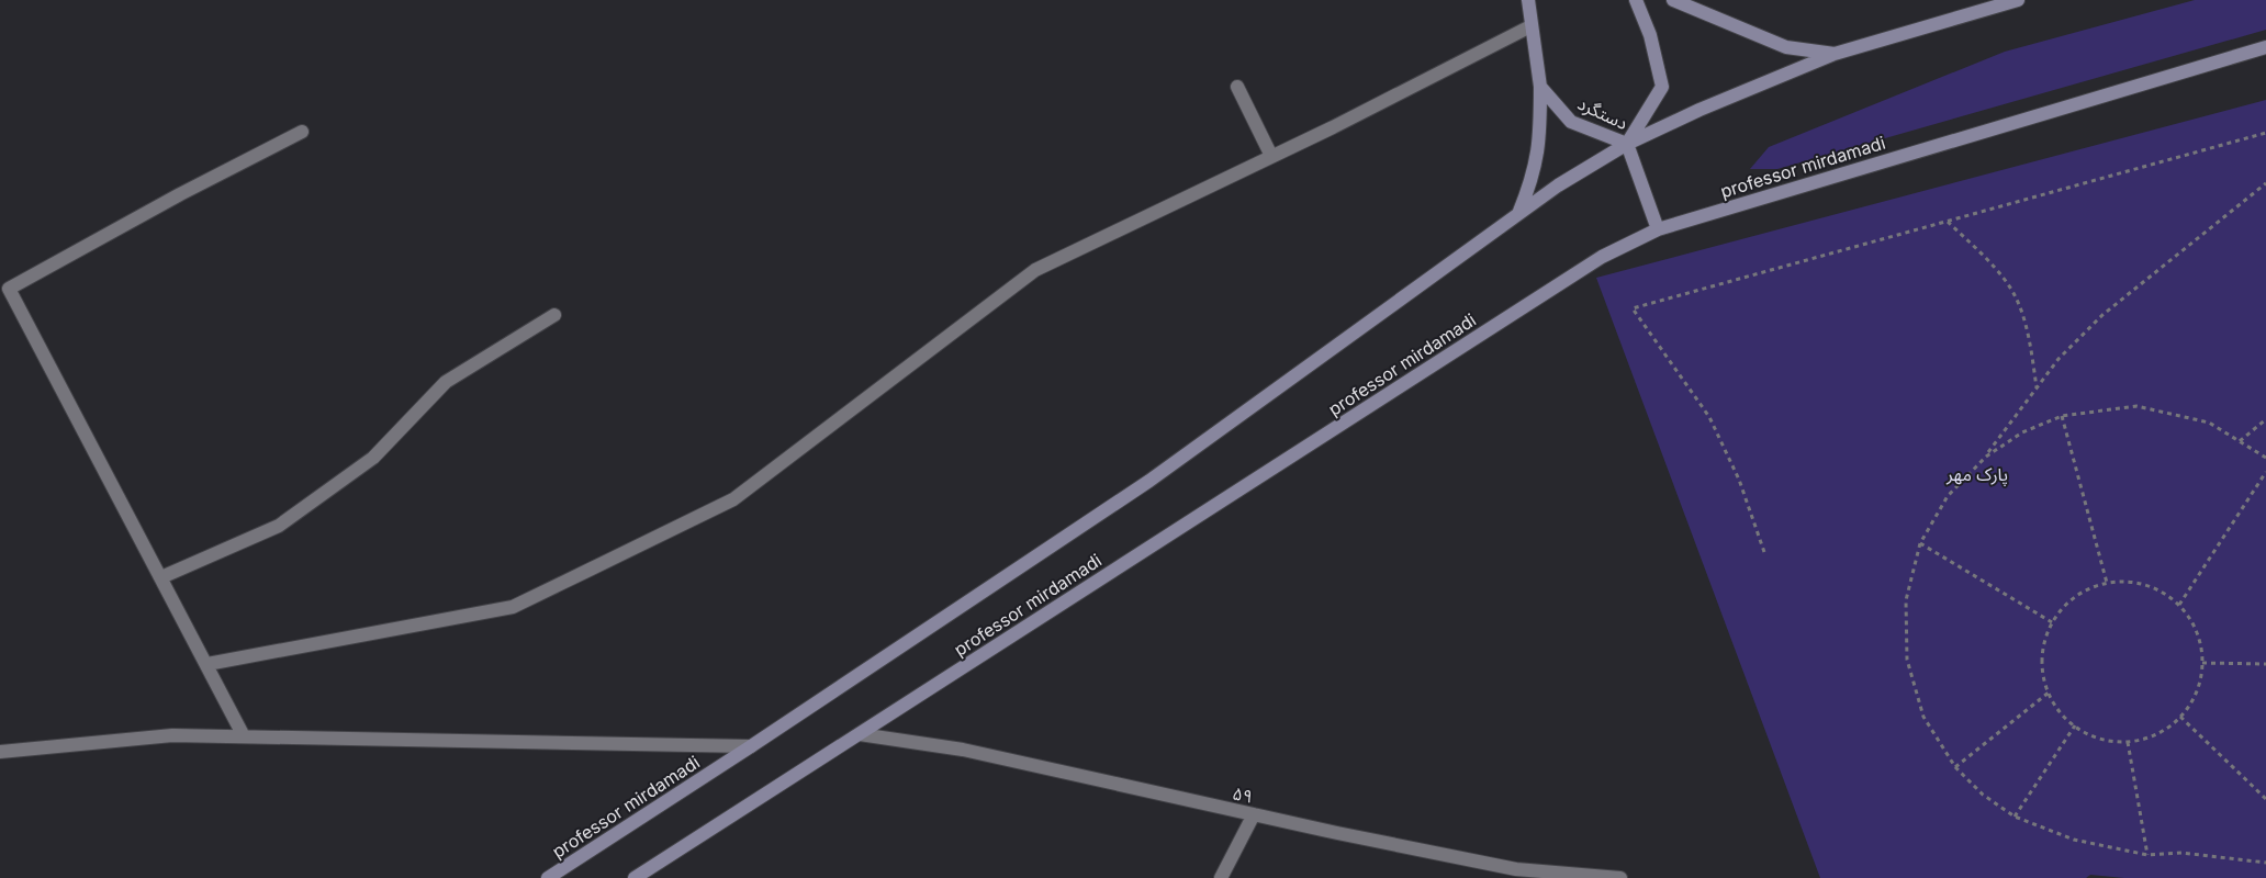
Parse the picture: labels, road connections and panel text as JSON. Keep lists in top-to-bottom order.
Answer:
{
  "streets": {
    "main road": ["دستگرد", "professor mirdamadi"],
    "street": ["۵۹"]
  },
  "crossings": [
    ["دستگرد", "professor mirdamadi"],
    ["professor mirdamadi", "۵۹"]
  ],
  "parks": ["پارک مهر"]
}
